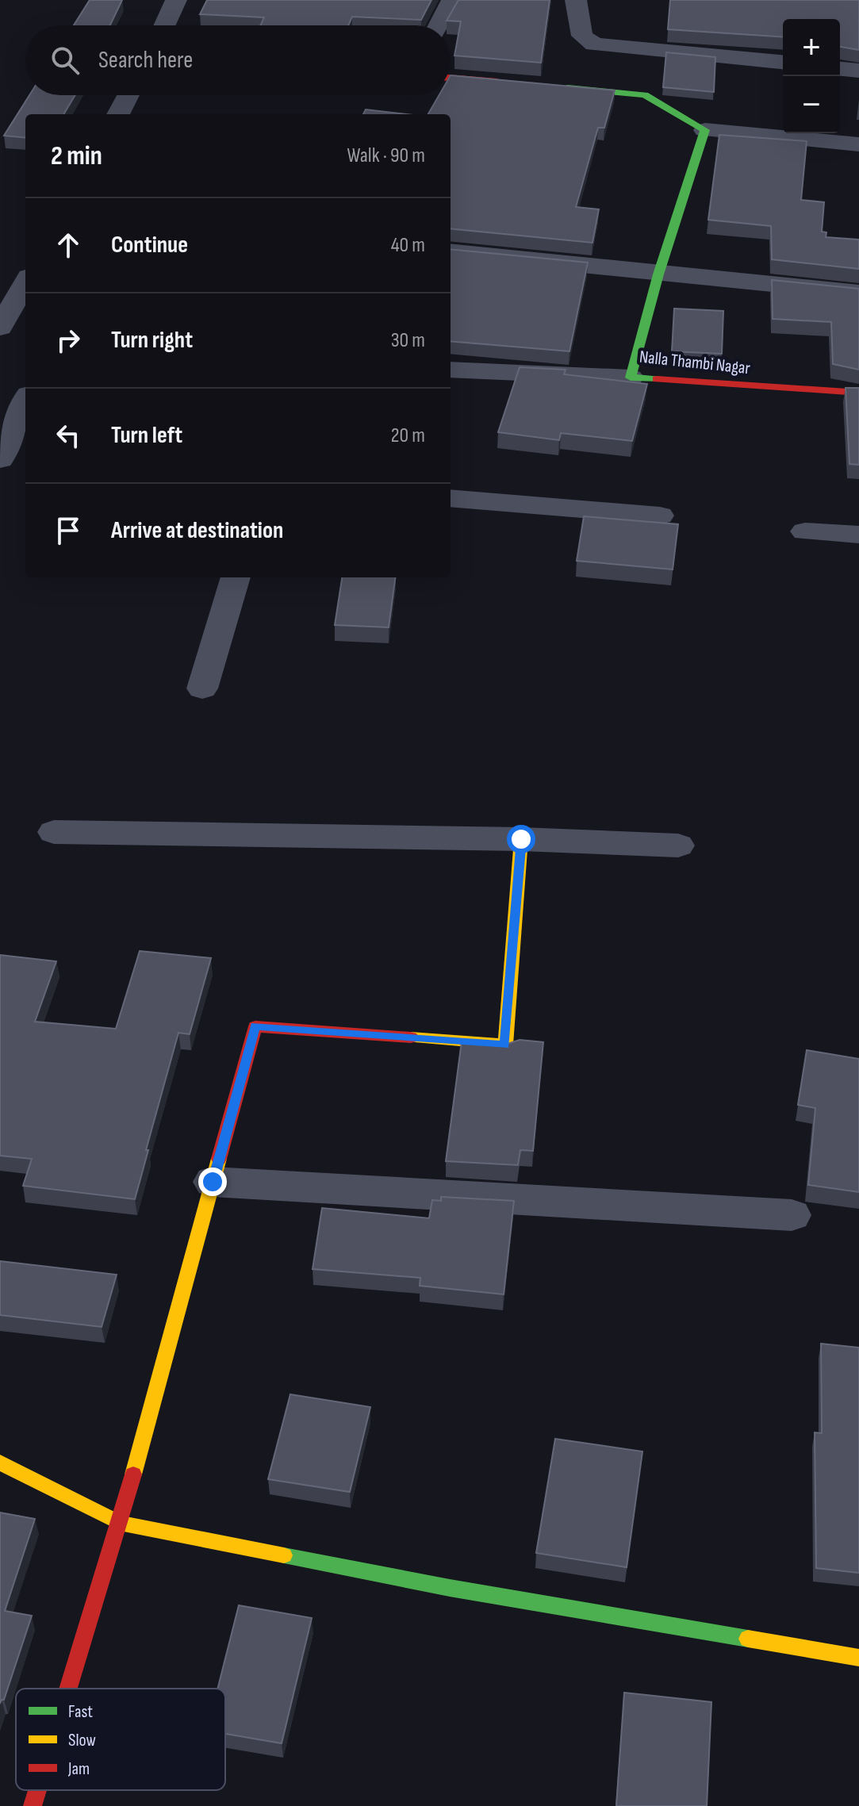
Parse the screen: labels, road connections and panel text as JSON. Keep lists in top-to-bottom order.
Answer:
{
  "streets": {
    "street": ["Nalla Thambi Nagar"]
  },
  "legend": ["Fast", "Slow", "Jam"],
  "page": {
    "map_buttons": ["+", "−"],
    "search": "Search here",
    "heading": ["2 min", "Walk · 90 m"],
    "list": [
      ["Continue", "40 m"],
      ["Turn right", "30 m"],
      ["Turn left", "20 m"],
      "Arrive at destination"
    ]
  }
}
